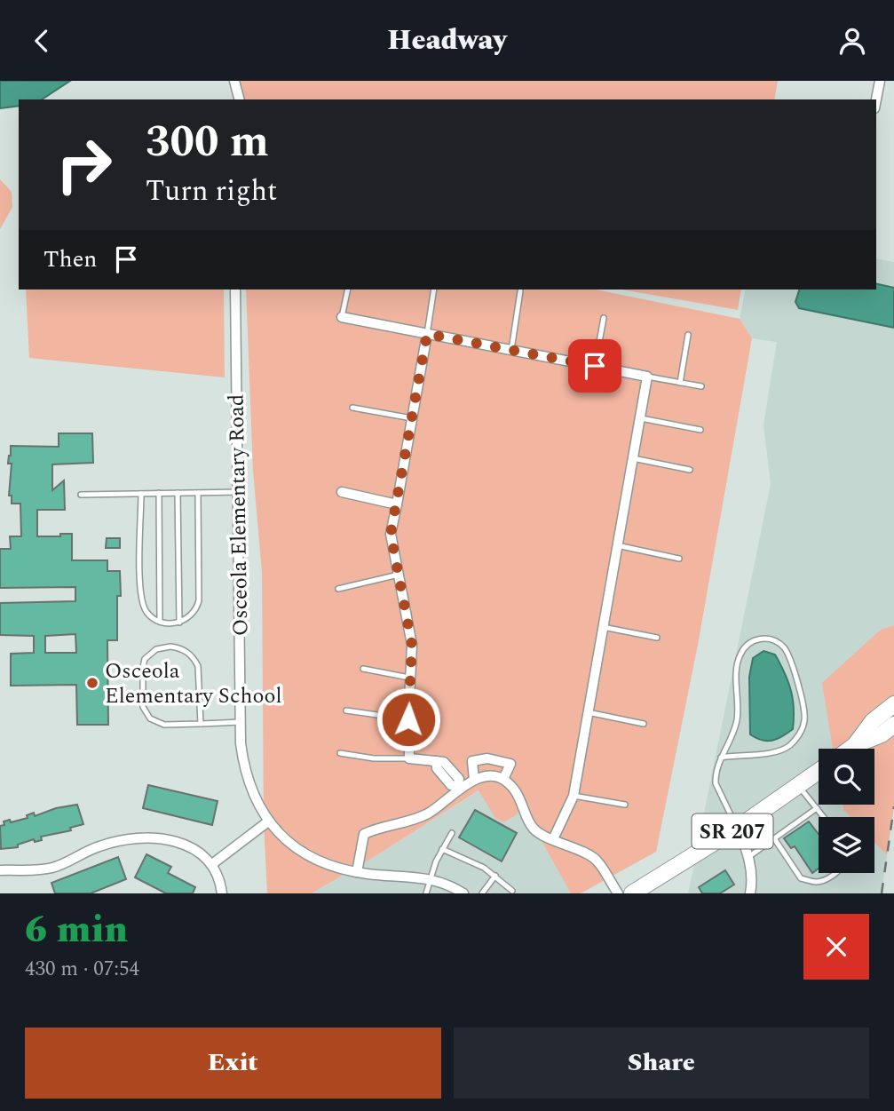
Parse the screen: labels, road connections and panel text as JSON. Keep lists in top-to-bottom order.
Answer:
{
  "streets": {
    "highway": ["SR 207"],
    "street": ["Osceola Elementary Road"]
  },
  "places": ["Osceola Elementary School"],
  "page": {
    "header": "Headway",
    "turn": ["300 m", "Turn right"],
    "then": "Then",
    "heading": ["6 min", "430 m · 07:54"],
    "buttons": ["Exit", "Share"]
  }
}
